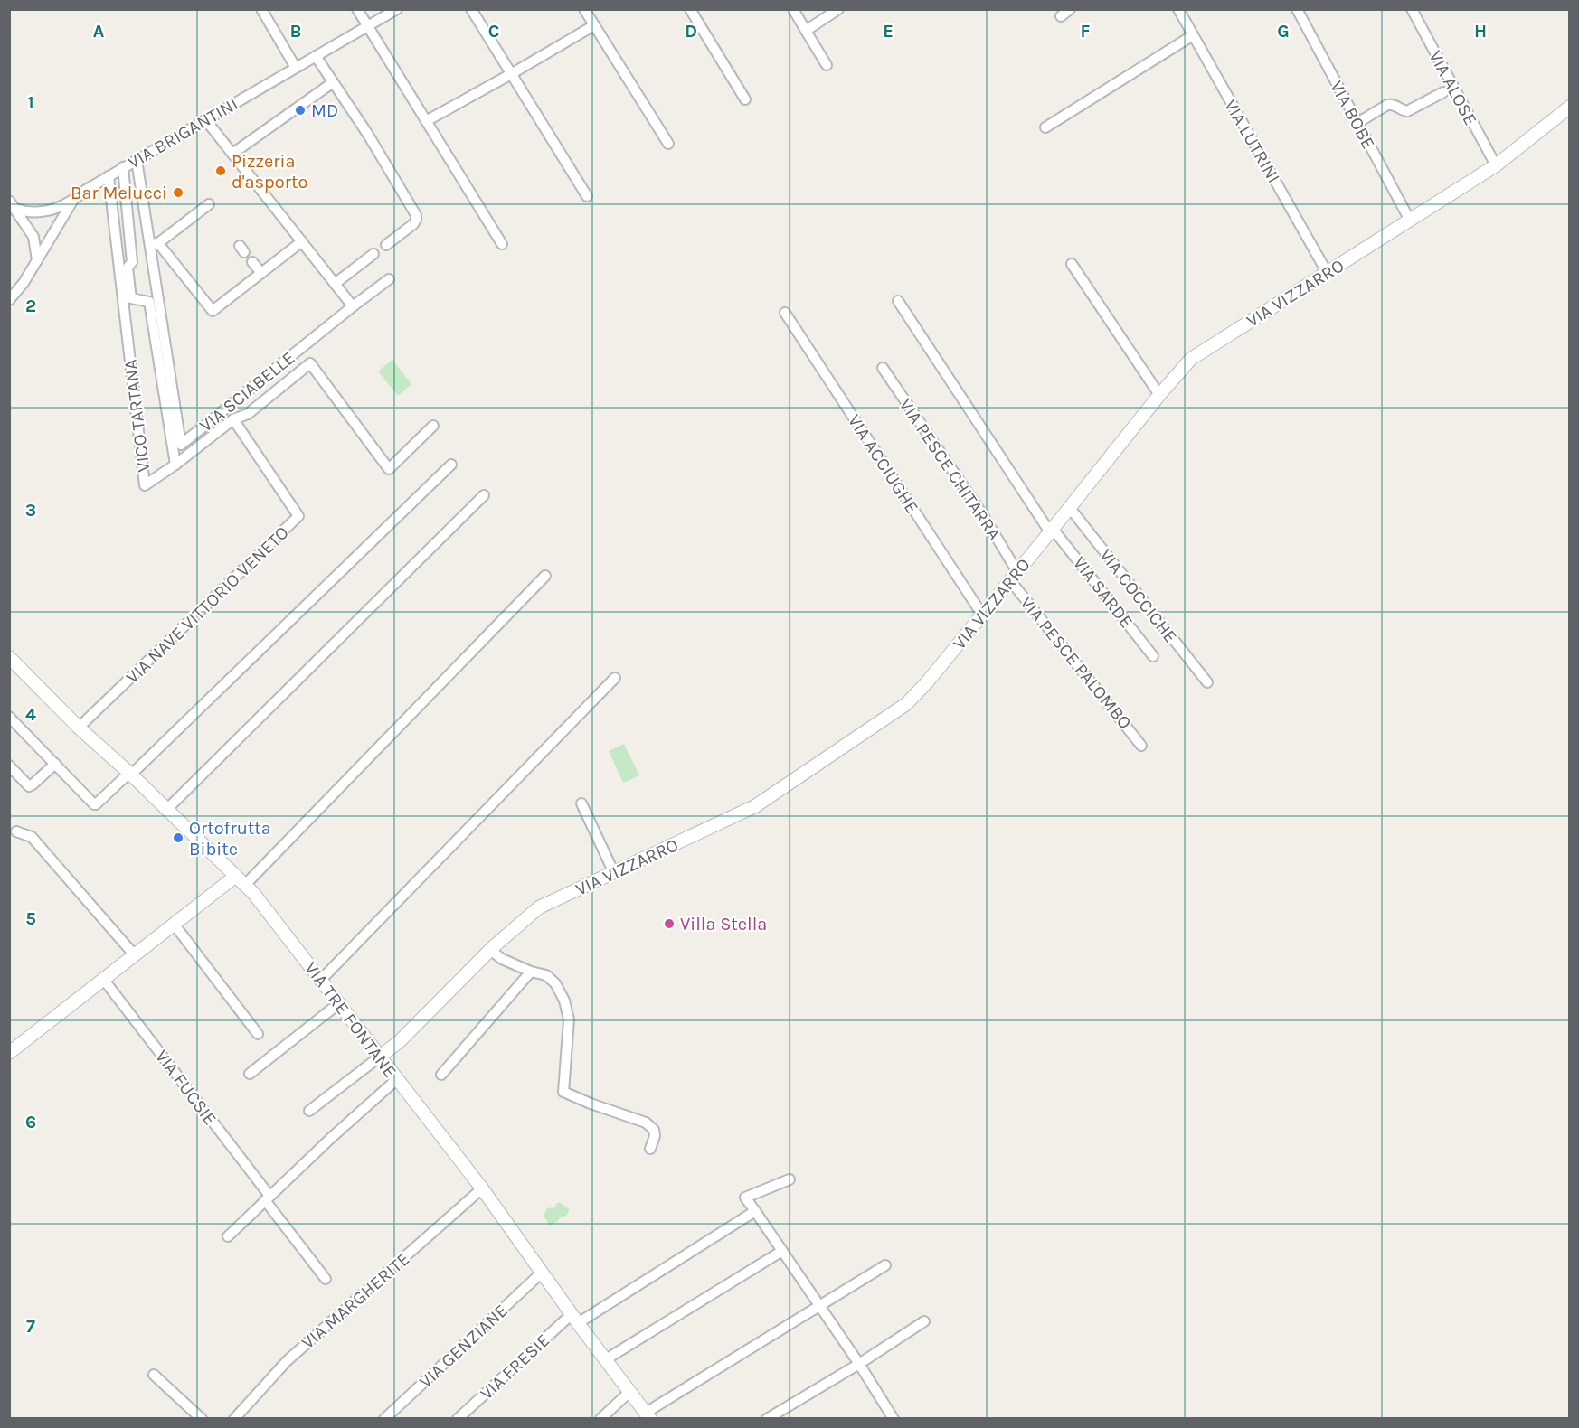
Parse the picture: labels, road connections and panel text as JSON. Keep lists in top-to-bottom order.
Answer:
{
  "streets": {
    "street": [
      "VIA ALOSE",
      "VIA BOBE",
      "VIA BRIGANTINI",
      "VIA LUTRINI",
      "VIA VIZZARRO",
      "VIA SCIABELLE",
      "VICO TARTANA",
      "VIA ACCIUGHE",
      "VIA PESCE CHITARRA",
      "VIA SARDE",
      "VIA COCCICHE",
      "VIA NAVE VITTORIO VENETO",
      "VIA PESCE PALOMBO",
      "VIA TRE FONTANE",
      "VIA FUCSIE",
      "VIA MARGHERITE",
      "VIA GENZIANE",
      "VIA FRESIE"
    ]
  },
  "crossings": [
    ["VIA ALOSE", "VIA VIZZARRO"],
    ["VIA BOBE", "VIA VIZZARRO"],
    ["VIA BRIGANTINI", "VIA SCIABELLE"],
    ["VIA BRIGANTINI", "VICO TARTANA"],
    ["VIA LUTRINI", "VIA VIZZARRO"],
    ["VIA VIZZARRO", "VIA ACCIUGHE"],
    ["VIA VIZZARRO", "VIA PESCE CHITARRA"],
    ["VIA VIZZARRO", "VIA SARDE"],
    ["VIA VIZZARRO", "VIA COCCICHE"],
    ["VIA VIZZARRO", "VIA PESCE PALOMBO"],
    ["VIA VIZZARRO", "VIA TRE FONTANE"],
    ["VICO TARTANA", "VIA NAVE VITTORIO VENETO"],
    ["VIA PESCE CHITARRA", "VIA PESCE PALOMBO"],
    ["VIA NAVE VITTORIO VENETO", "VIA TRE FONTANE"],
    ["VIA TRE FONTANE", "VIA MARGHERITE"],
    ["VIA TRE FONTANE", "VIA GENZIANE"],
    ["VIA TRE FONTANE", "VIA FRESIE"]
  ],
  "places": [
    "MD",
    "Pizzeria d'asporto",
    "Bar Melucci",
    "Ortofrutta Bibite",
    "Villa Stella"
  ],
  "grid": {
    "columns": [
      "A",
      "B",
      "C",
      "D",
      "E",
      "F",
      "G",
      "H"
    ],
    "rows": [
      "1",
      "2",
      "3",
      "4",
      "5",
      "6",
      "7"
    ]
  }
}
